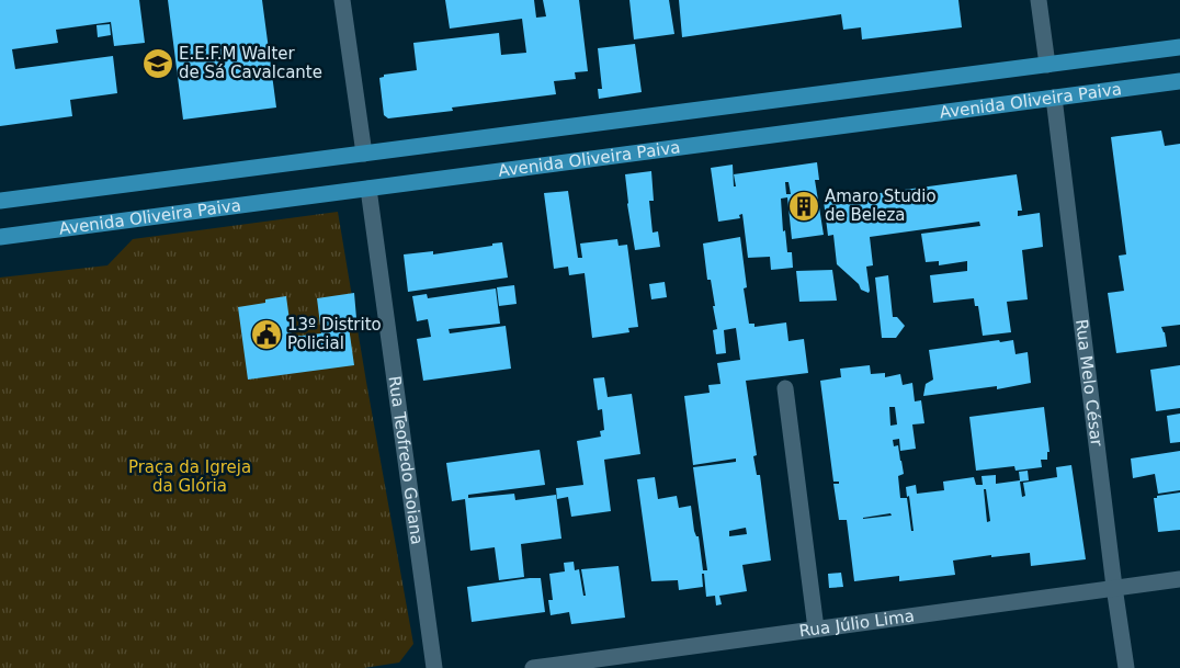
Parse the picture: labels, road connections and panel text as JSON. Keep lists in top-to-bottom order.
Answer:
{
  "streets": {
    "main road": ["Avenida Oliveira Paiva"],
    "street": ["Rua Melo César", "Rua Teofredo Goiana", "Rua Júlio Lima"]
  },
  "crossings": [
    ["Avenida Oliveira Paiva", "Rua Melo César"],
    ["Avenida Oliveira Paiva", "Rua Teofredo Goiana"],
    ["Rua Melo César", "Rua Júlio Lima"]
  ],
  "parks": ["Praça da Igreja da Glória"],
  "places": {
    "school or university": ["E.E.F.M Walter de Sá Cavalcante"],
    "building": ["Amaro Studio de Beleza"],
    "public building": ["13º Distrito Policial"]
  }
}
